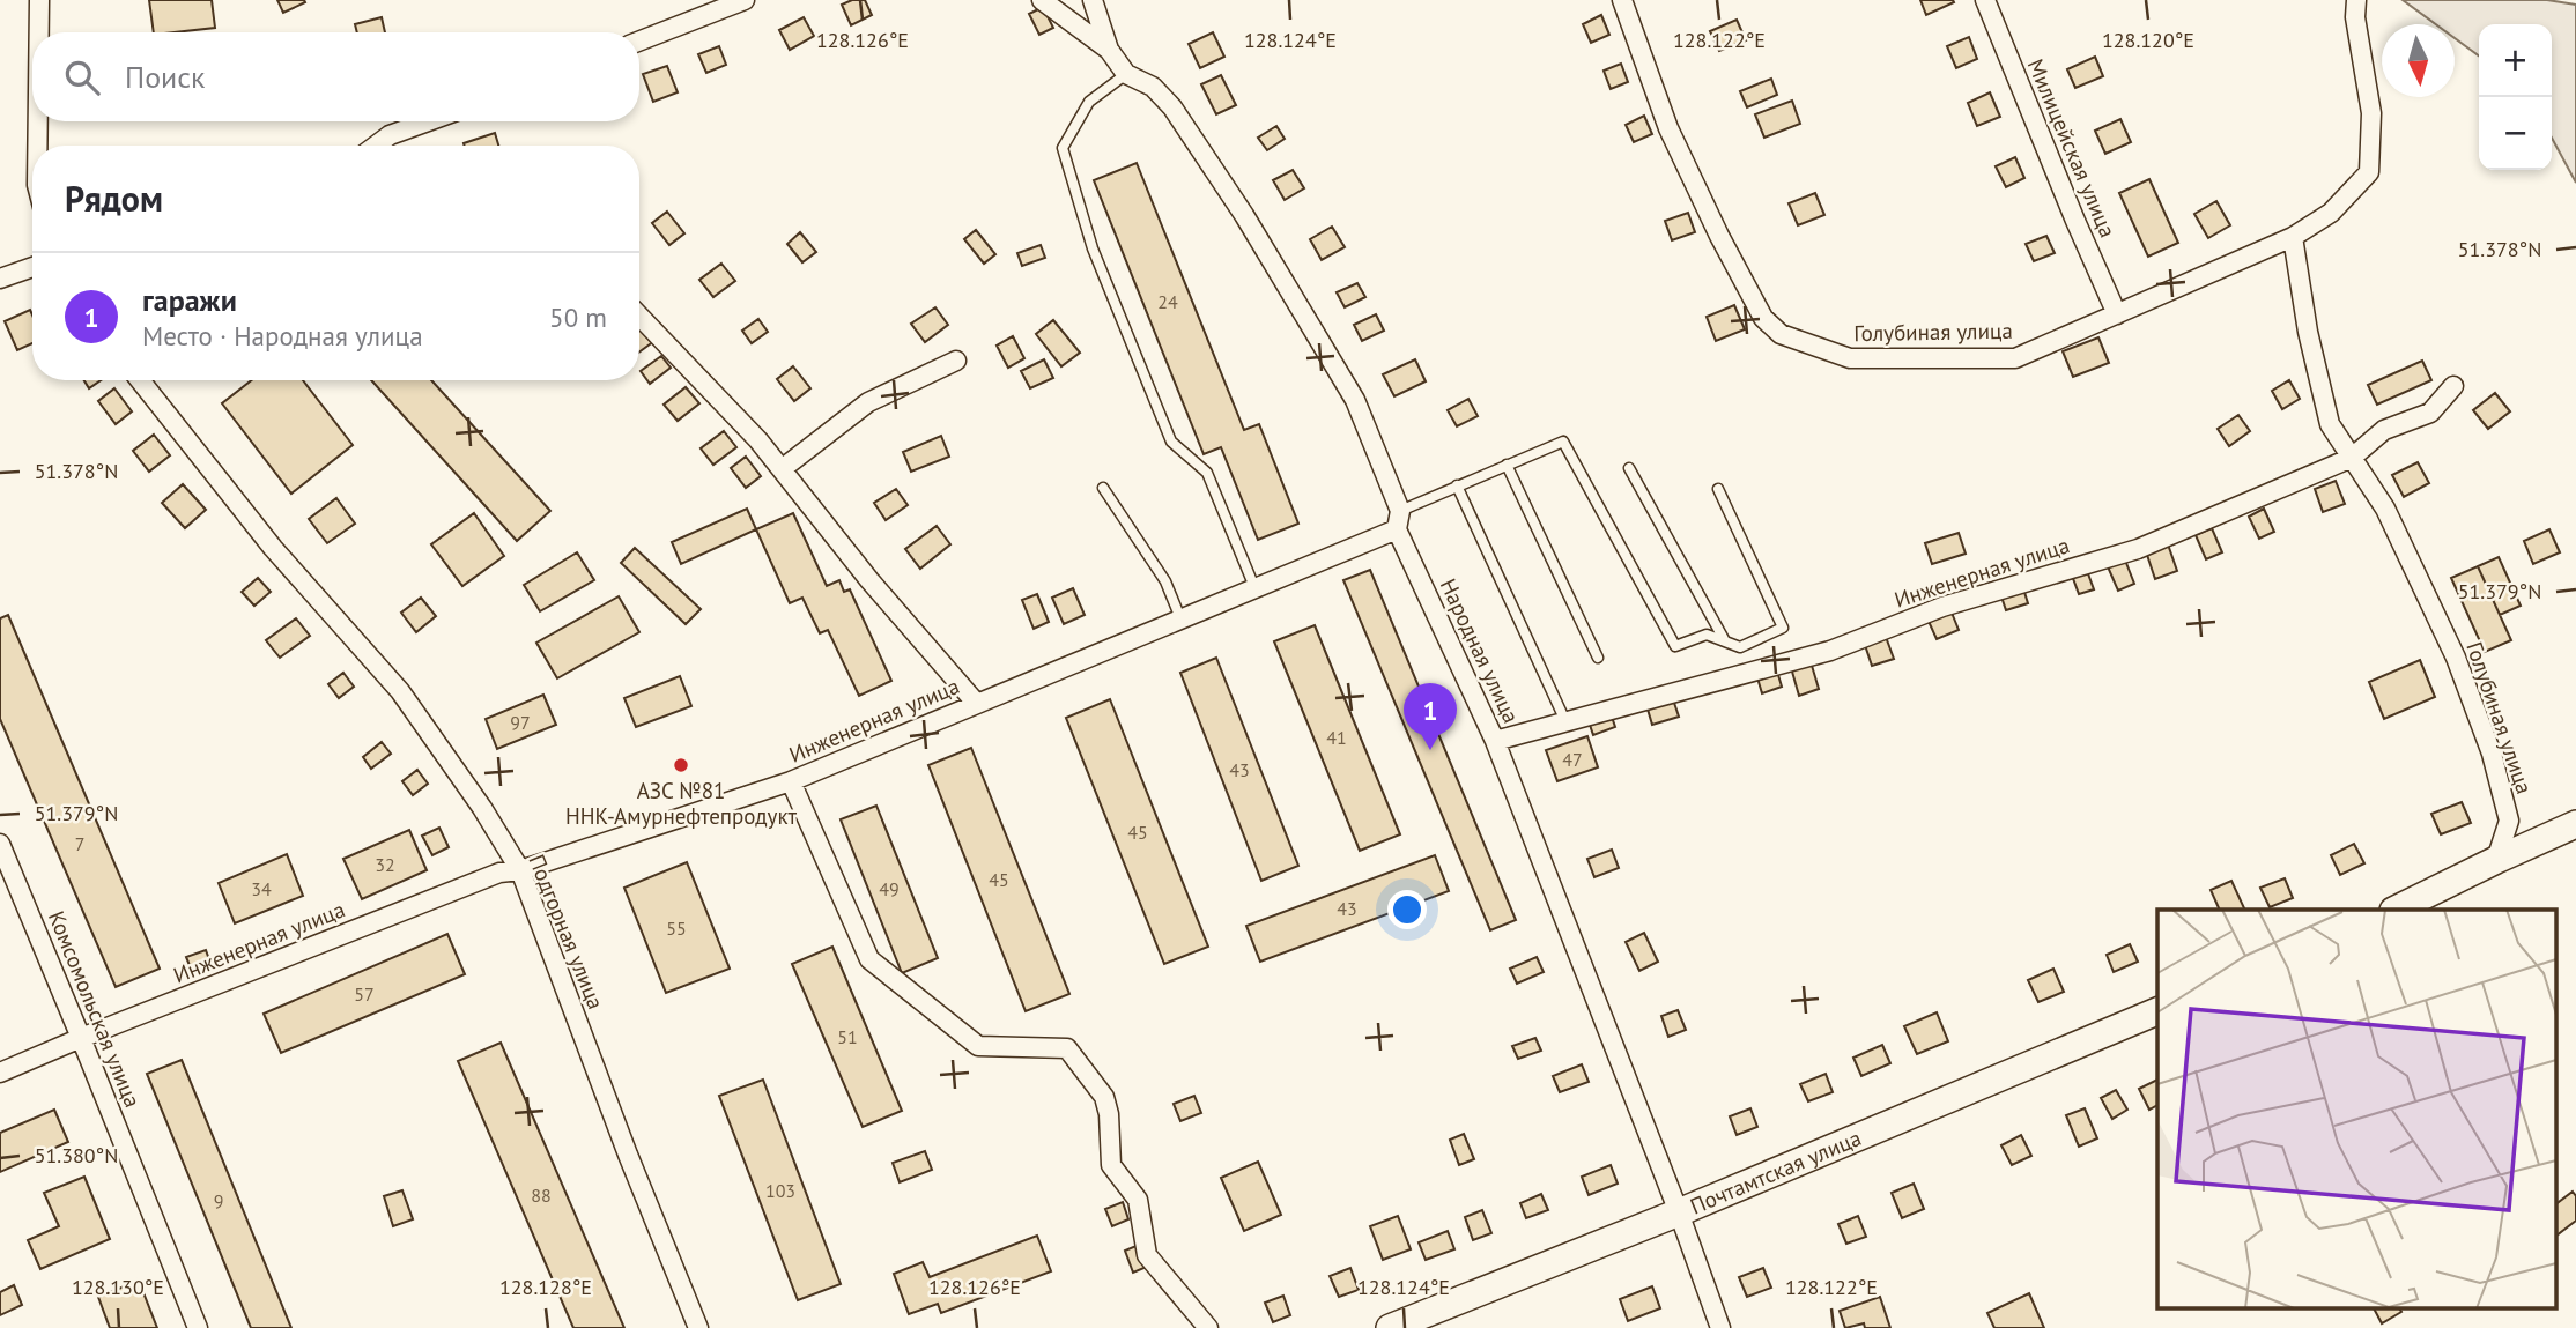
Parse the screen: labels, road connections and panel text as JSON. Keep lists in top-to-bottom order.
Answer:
{
  "streets": {
    "street": [
      "Милицейская улица",
      "Голубиная улица",
      "Инженерная улица",
      "Народная улица",
      "Подгорная улица",
      "Комсомольская улица",
      "Почтамтская улица"
    ]
  },
  "crossings": [
    ["Милицейская улица", "Голубиная улица"],
    ["Голубиная улица", "Инженерная улица"],
    ["Инженерная улица", "Народная улица"],
    ["Инженерная улица", "Подгорная улица"],
    ["Инженерная улица", "Комсомольская улица"],
    ["Народная улица", "Почтамтская улица"]
  ],
  "places": ["АЗС №81 ННК-Амурнефтепродукт"],
  "house_numbers": [
    "24",
    "97",
    "41",
    "47",
    "43",
    "45",
    "7",
    "32",
    "45",
    "34",
    "49",
    "43",
    "55",
    "57",
    "51",
    "103",
    "88",
    "9"
  ],
  "north": "bottom",
  "page": {
    "map_buttons": ["+", "−"],
    "search": "Поиск",
    "heading": "Рядом",
    "list": [
      {
        "mark": "1",
        "name": "гаражи",
        "note": "Место · Народная улица",
        "value": "50 m"
      }
    ],
    "pins": "1"
  },
  "coordinates": [
    "128.126°E",
    "128.124°E",
    "128.122°E",
    "128.120°E",
    "51.378°N",
    "51.379°N",
    "51.380°N",
    "128.130°E",
    "128.128°E"
  ]
}
